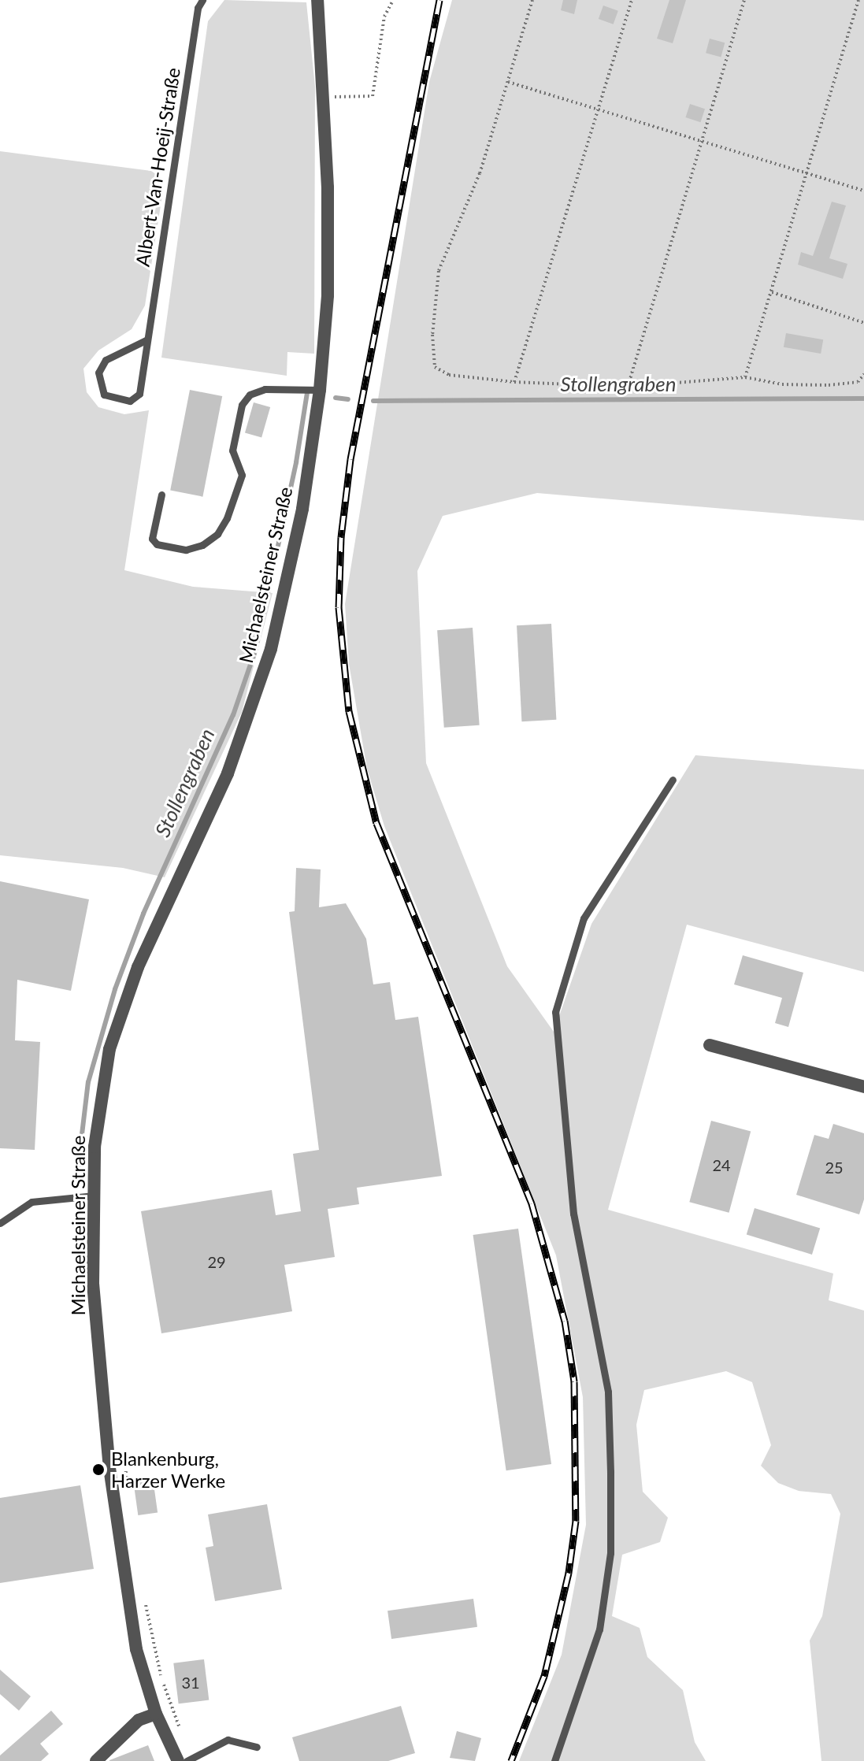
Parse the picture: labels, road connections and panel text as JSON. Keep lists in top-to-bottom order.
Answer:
{
  "streets": {
    "street": ["Michaelsteiner Straße"],
    "lane": ["Albert-Van-Hoeij-Straße"]
  },
  "water": ["Stollengraben"],
  "places": ["Blankenburg, Harzer Werke"],
  "house_numbers": [
    "24",
    "25",
    "29",
    "31"
  ]
}
